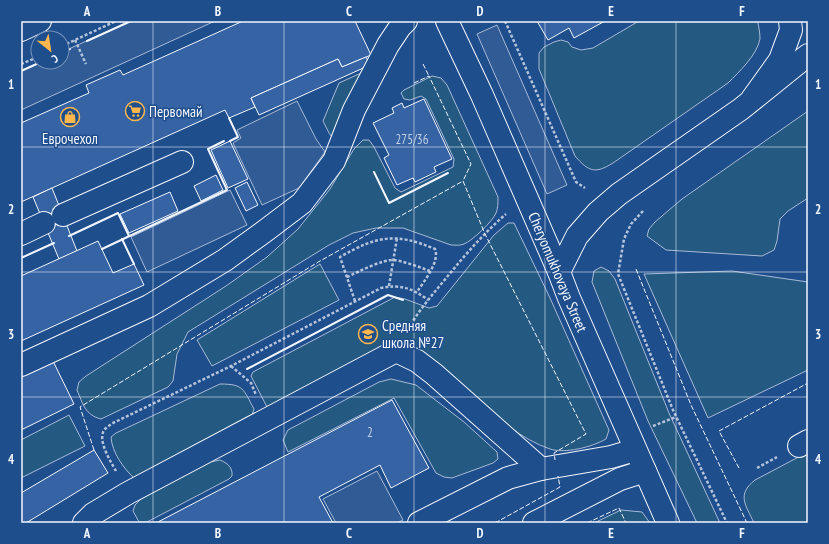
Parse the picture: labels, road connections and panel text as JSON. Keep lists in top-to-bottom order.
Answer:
{
  "streets": {
    "main road": ["Cheryomukhovaya Street"]
  },
  "places": {
    "supermarket": ["Первомай"],
    "shop": ["Еврочехол"],
    "school or university": ["Средняя школа №27"]
  },
  "house_numbers": ["275/36", "2"],
  "north": "bottom right",
  "grid": {
    "columns": [
      "A",
      "B",
      "C",
      "D",
      "E",
      "F"
    ],
    "rows": [
      "1",
      "2",
      "3",
      "4"
    ]
  }
}
